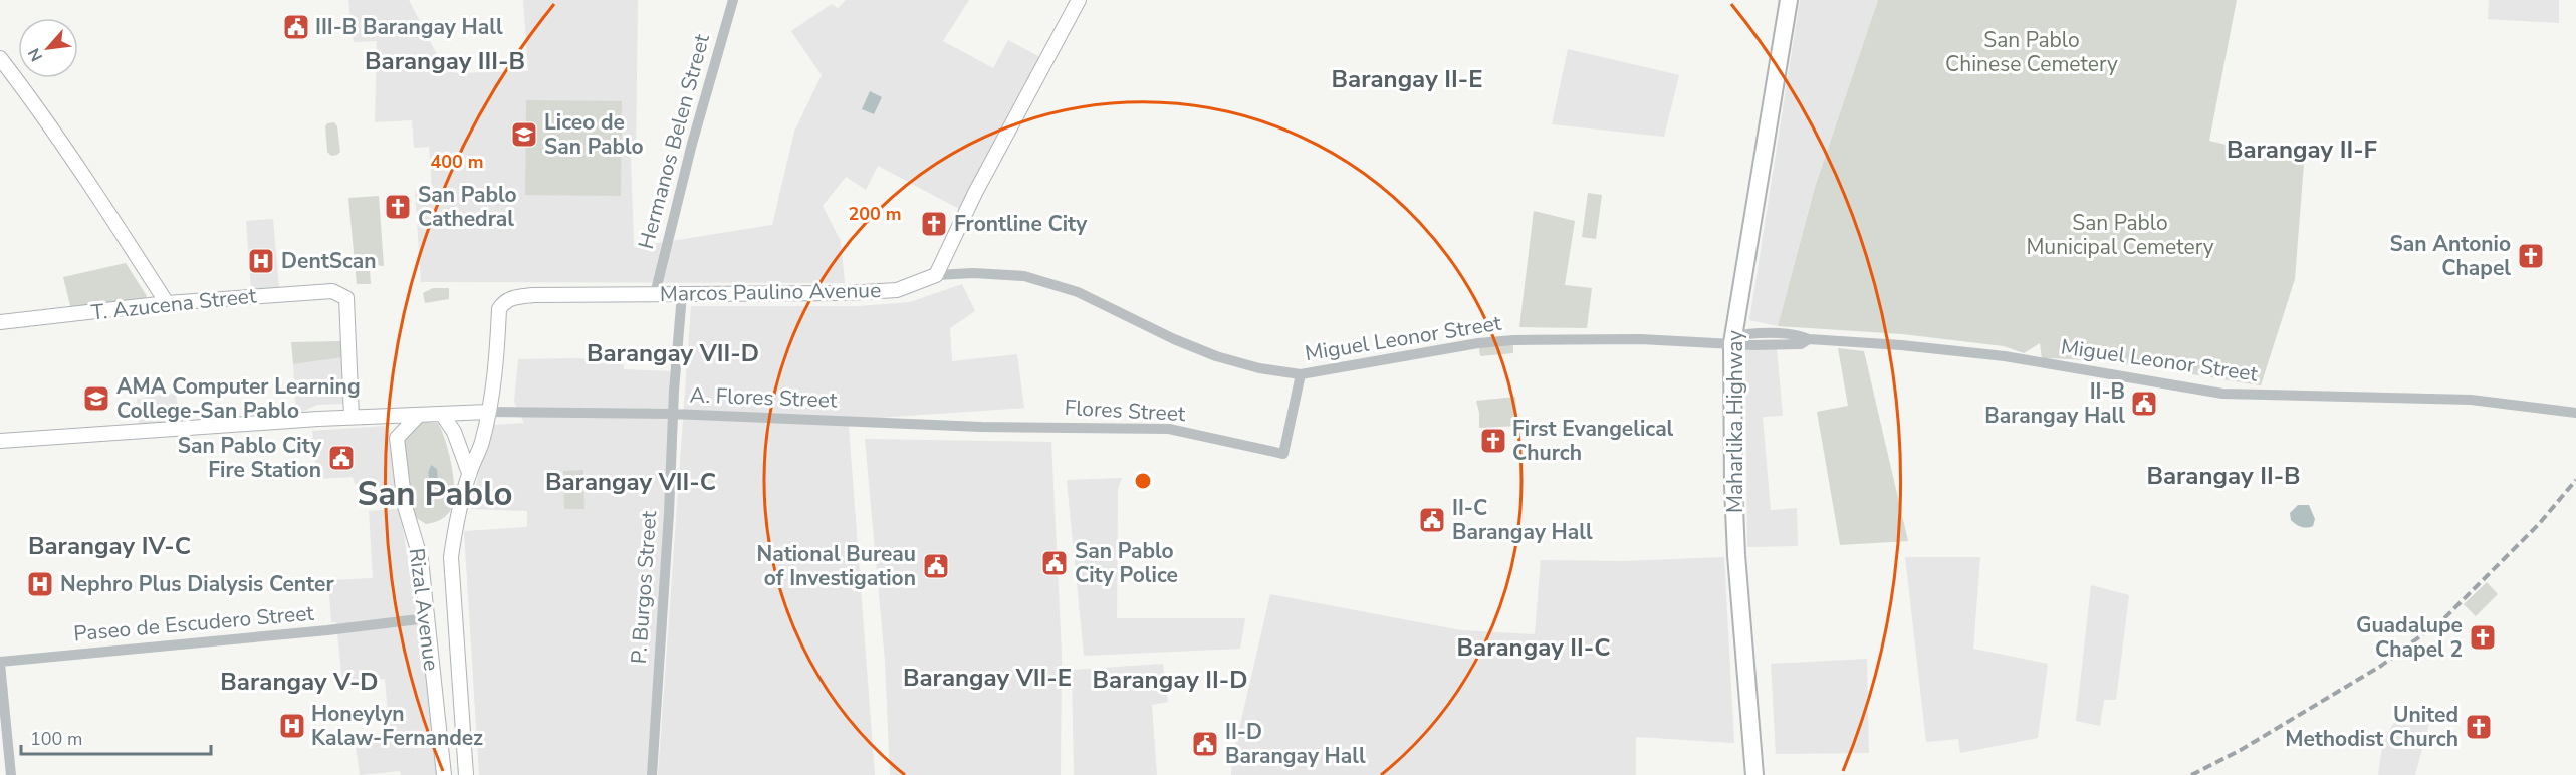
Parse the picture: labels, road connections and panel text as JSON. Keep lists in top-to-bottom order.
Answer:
{
  "streets": {
    "main road": [
      "Marcos Paulino Avenue",
      "T. Azucena Street",
      "Maharlika Highway",
      "Rizal Avenue"
    ],
    "street": [
      "Hermanos Belen Street",
      "Miguel Leonor Street",
      "A. Flores Street",
      "Flores Street",
      "P. Burgos Street",
      "Paseo de Escudero Street"
    ]
  },
  "crossings": [
    ["Hermanos Belen Street", "Marcos Paulino Avenue"],
    ["Marcos Paulino Avenue", "Miguel Leonor Street"],
    ["Marcos Paulino Avenue", "P. Burgos Street"],
    ["Marcos Paulino Avenue", "Rizal Avenue"],
    ["Miguel Leonor Street", "Flores Street"],
    ["Miguel Leonor Street", "Maharlika Highway"],
    ["A. Flores Street", "Flores Street"],
    ["A. Flores Street", "P. Burgos Street"],
    ["A. Flores Street", "Rizal Avenue"],
    ["Rizal Avenue", "Paseo de Escudero Street"]
  ],
  "districts": [
    "Barangay III-B",
    "Barangay II-E",
    "Barangay II-F",
    "Barangay VII-D",
    "Barangay II-B",
    "Barangay VII-C",
    "San Pablo",
    "Barangay IV-C",
    "Barangay II-C",
    "Barangay VII-E",
    "Barangay II-D",
    "Barangay V-D"
  ],
  "parks": ["San Pablo Chinese Cemetery", "San Pablo Municipal Cemetery"],
  "places": {
    "public building": [
      "III-B Barangay Hall",
      "II-B Barangay Hall",
      "San Pablo City Fire Station",
      "II-C Barangay Hall",
      "San Pablo City Police",
      "National Bureau of Investigation",
      "II-D Barangay Hall"
    ],
    "school or university": ["Liceo de San Pablo", "AMA Computer Learning College-San Pablo"],
    "church": [
      "San Pablo Cathedral",
      "Frontline City",
      "San Antonio Chapel",
      "First Evangelical Church",
      "Guadalupe Chapel 2",
      "United Methodist Church"
    ],
    "hospital": ["DentScan", "Nephro Plus Dialysis Center", "Honeylyn Kalaw-Fernandez"]
  },
  "scale_bar": "100 m",
  "north": "bottom left",
  "rings": ["400 m", "200 m"]
}
